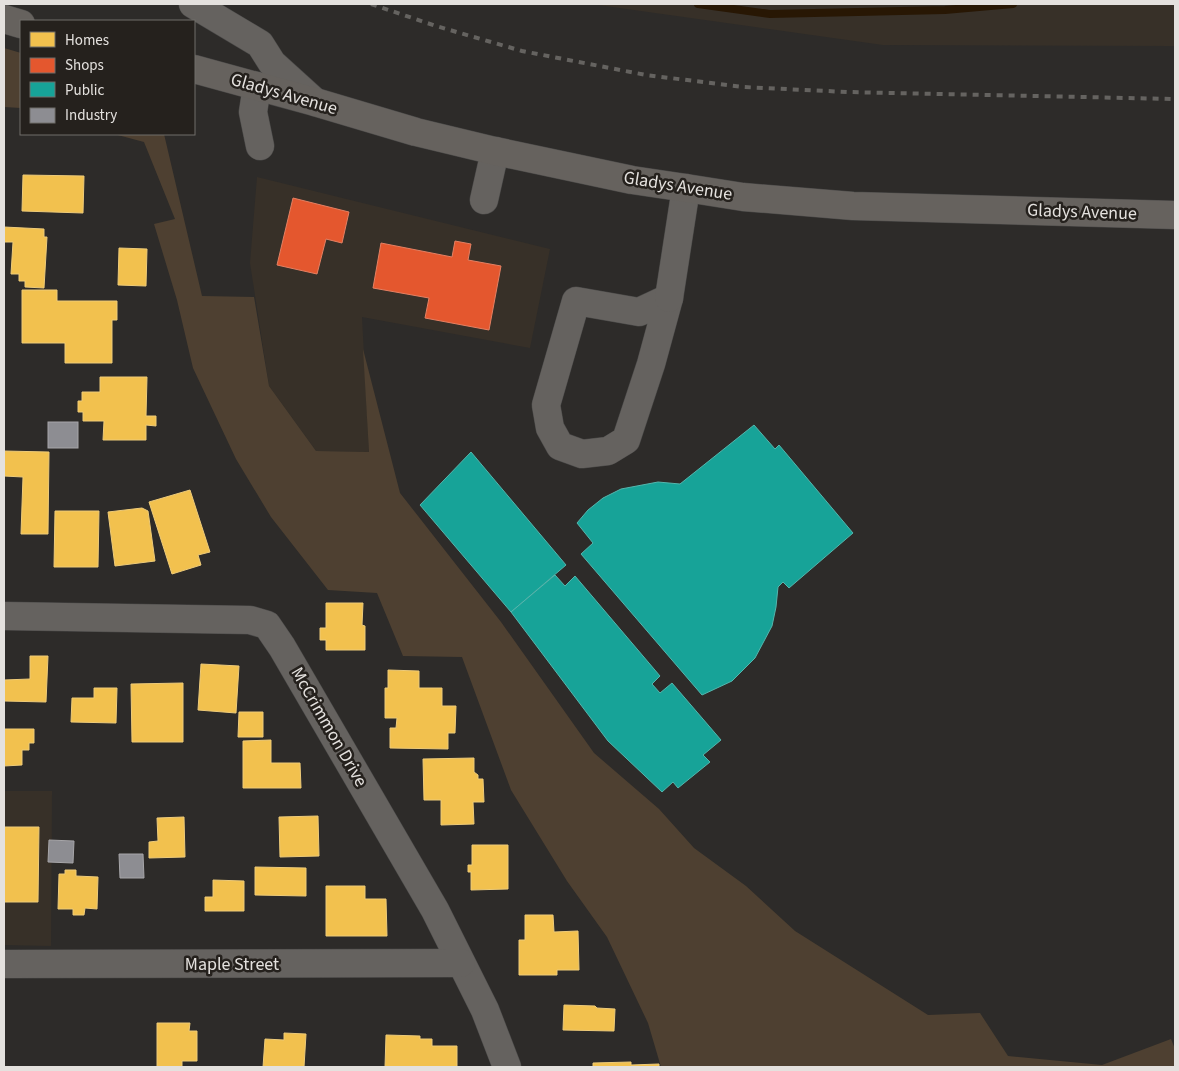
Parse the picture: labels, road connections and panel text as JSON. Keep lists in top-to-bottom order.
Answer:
{
  "streets": {
    "main road": ["Gladys Avenue"],
    "street": ["McCrimmon Drive", "Maple Street"]
  },
  "crossings": [
    ["McCrimmon Drive", "Maple Street"]
  ],
  "legend": [
    "Homes",
    "Shops",
    "Public",
    "Industry"
  ]
}
